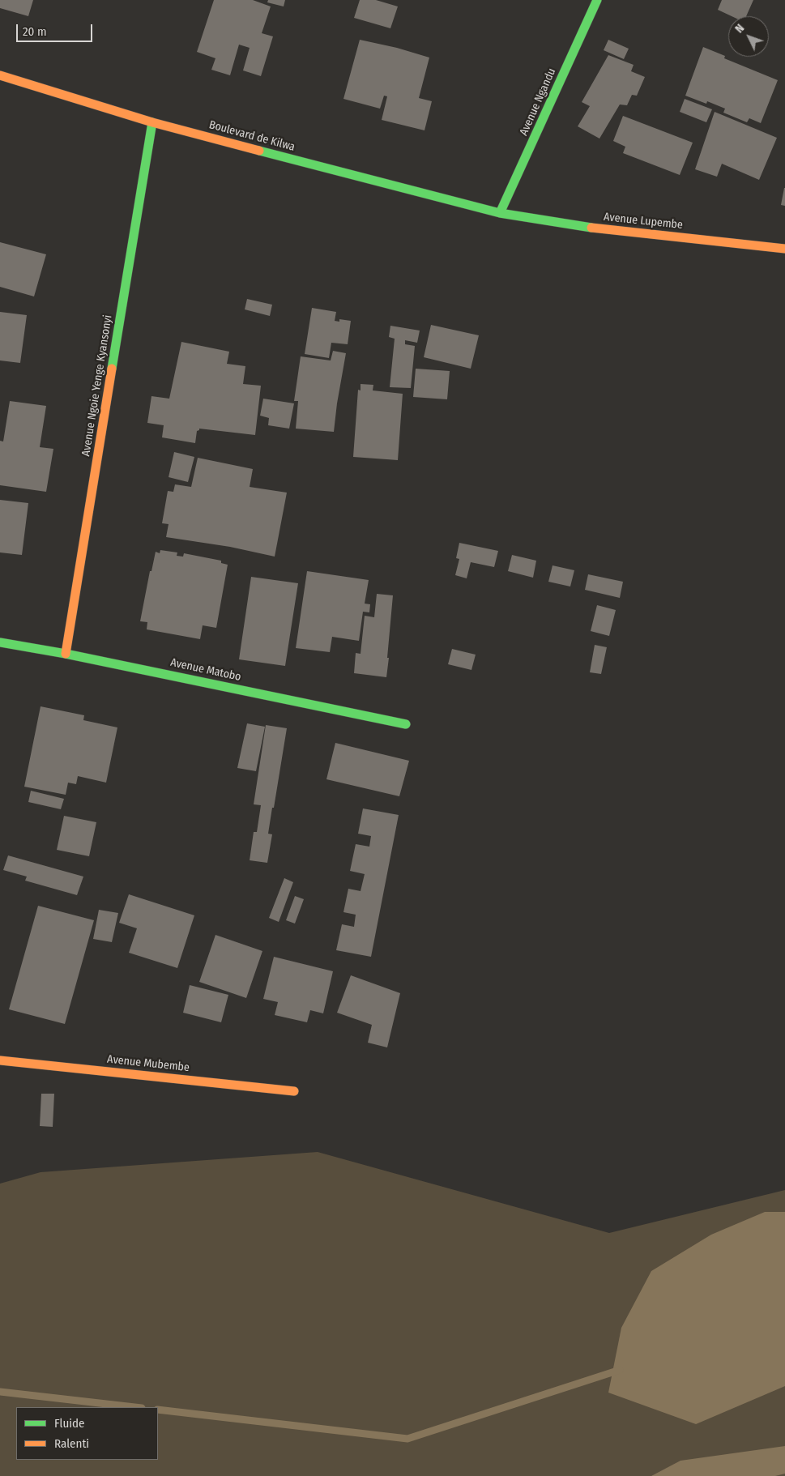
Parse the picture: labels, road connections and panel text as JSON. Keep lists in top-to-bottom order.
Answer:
{
  "streets": {
    "street": [
      "Avenue Ngandu",
      "Boulevard de Kilwa",
      "Avenue Lupembe",
      "Avenue Ngoie Yenge Kyansonyi",
      "Avenue Matobo",
      "Avenue Mubembe"
    ]
  },
  "crossings": [
    ["Avenue Ngandu", "Boulevard de Kilwa"],
    ["Avenue Ngandu", "Avenue Lupembe"],
    ["Boulevard de Kilwa", "Avenue Lupembe"],
    ["Boulevard de Kilwa", "Avenue Ngoie Yenge Kyansonyi"],
    ["Avenue Ngoie Yenge Kyansonyi", "Avenue Matobo"]
  ],
  "legend": ["Fluide", "Ralenti"],
  "scale_bar": "20 m",
  "north": "top left"
}
